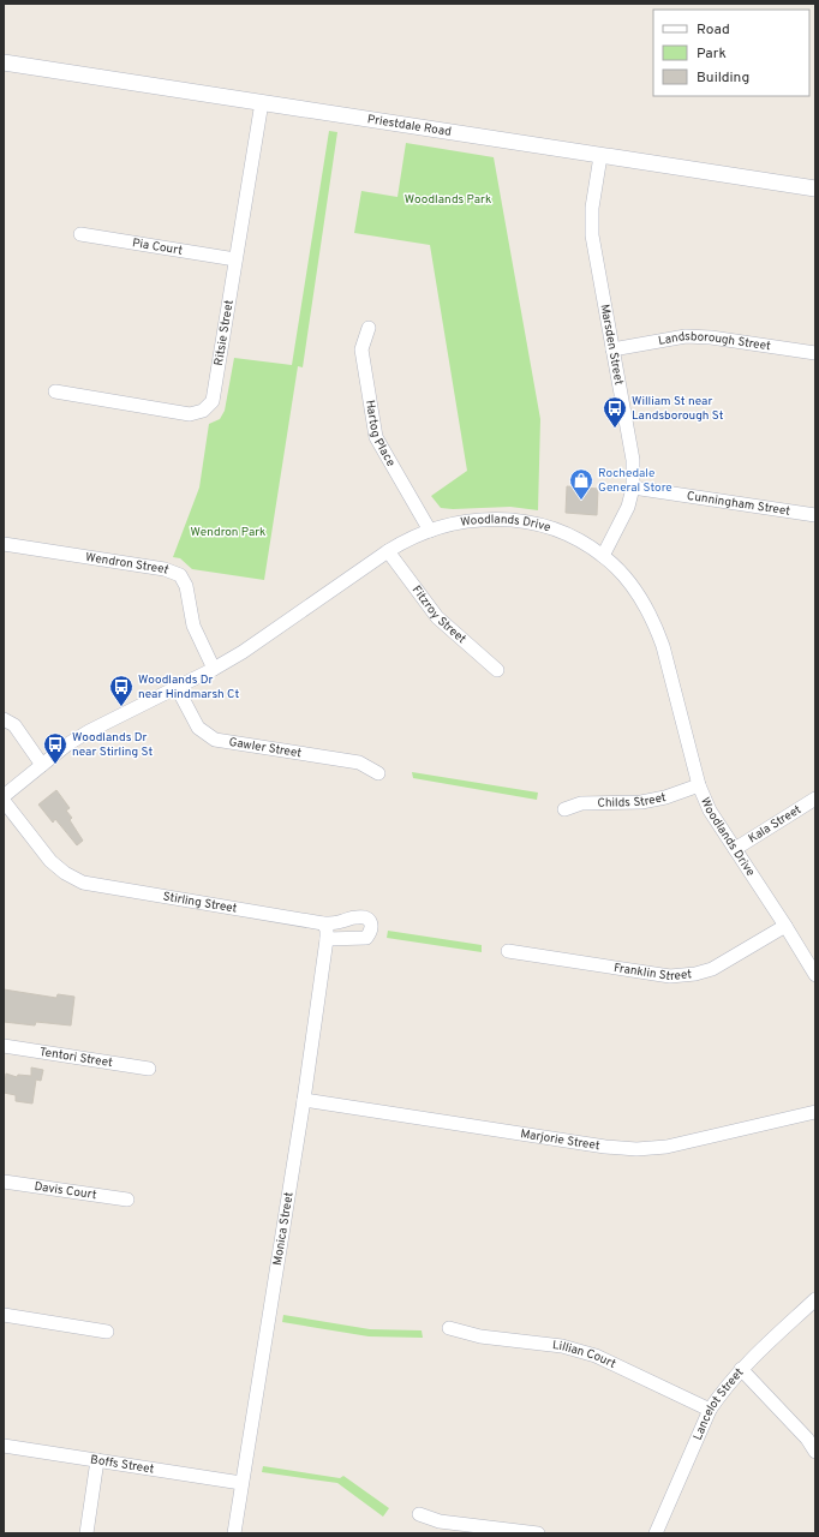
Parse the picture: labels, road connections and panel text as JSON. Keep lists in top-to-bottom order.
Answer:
{
  "streets": {
    "street": [
      "Priestdale Road",
      "Pia Court",
      "Ritsie Street",
      "Marsden Street",
      "Landsborough Street",
      "Hartog Place",
      "Cunningham Street",
      "Woodlands Drive",
      "Wendron Street",
      "Fitzroy Street",
      "Gawler Street",
      "Childs Street",
      "Kala Street",
      "Stirling Street",
      "Franklin Street",
      "Tentori Street",
      "Marjorie Street",
      "Davis Court",
      "Monica Street",
      "Lillian Court",
      "Lancelot Street",
      "Boffs Street"
    ]
  },
  "crossings": [
    ["Priestdale Road", "Ritsie Street"],
    ["Priestdale Road", "Marsden Street"],
    ["Pia Court", "Ritsie Street"],
    ["Marsden Street", "Landsborough Street"],
    ["Marsden Street", "Cunningham Street"],
    ["Marsden Street", "Woodlands Drive"],
    ["Hartog Place", "Woodlands Drive"],
    ["Woodlands Drive", "Wendron Street"],
    ["Woodlands Drive", "Fitzroy Street"],
    ["Woodlands Drive", "Gawler Street"],
    ["Woodlands Drive", "Childs Street"],
    ["Woodlands Drive", "Kala Street"],
    ["Woodlands Drive", "Franklin Street"],
    ["Stirling Street", "Monica Street"],
    ["Marjorie Street", "Monica Street"],
    ["Monica Street", "Boffs Street"],
    ["Lillian Court", "Lancelot Street"]
  ],
  "parks": ["Woodlands Park", "Wendron Park"],
  "places": {
    "bus stop": ["William St near Landsborough St", "Woodlands Dr near Hindmarsh Ct", "Woodlands Dr near Stirling St"],
    "shop": ["Rochedale General Store"]
  },
  "legend": ["Road", "Park", "Building"]
}
